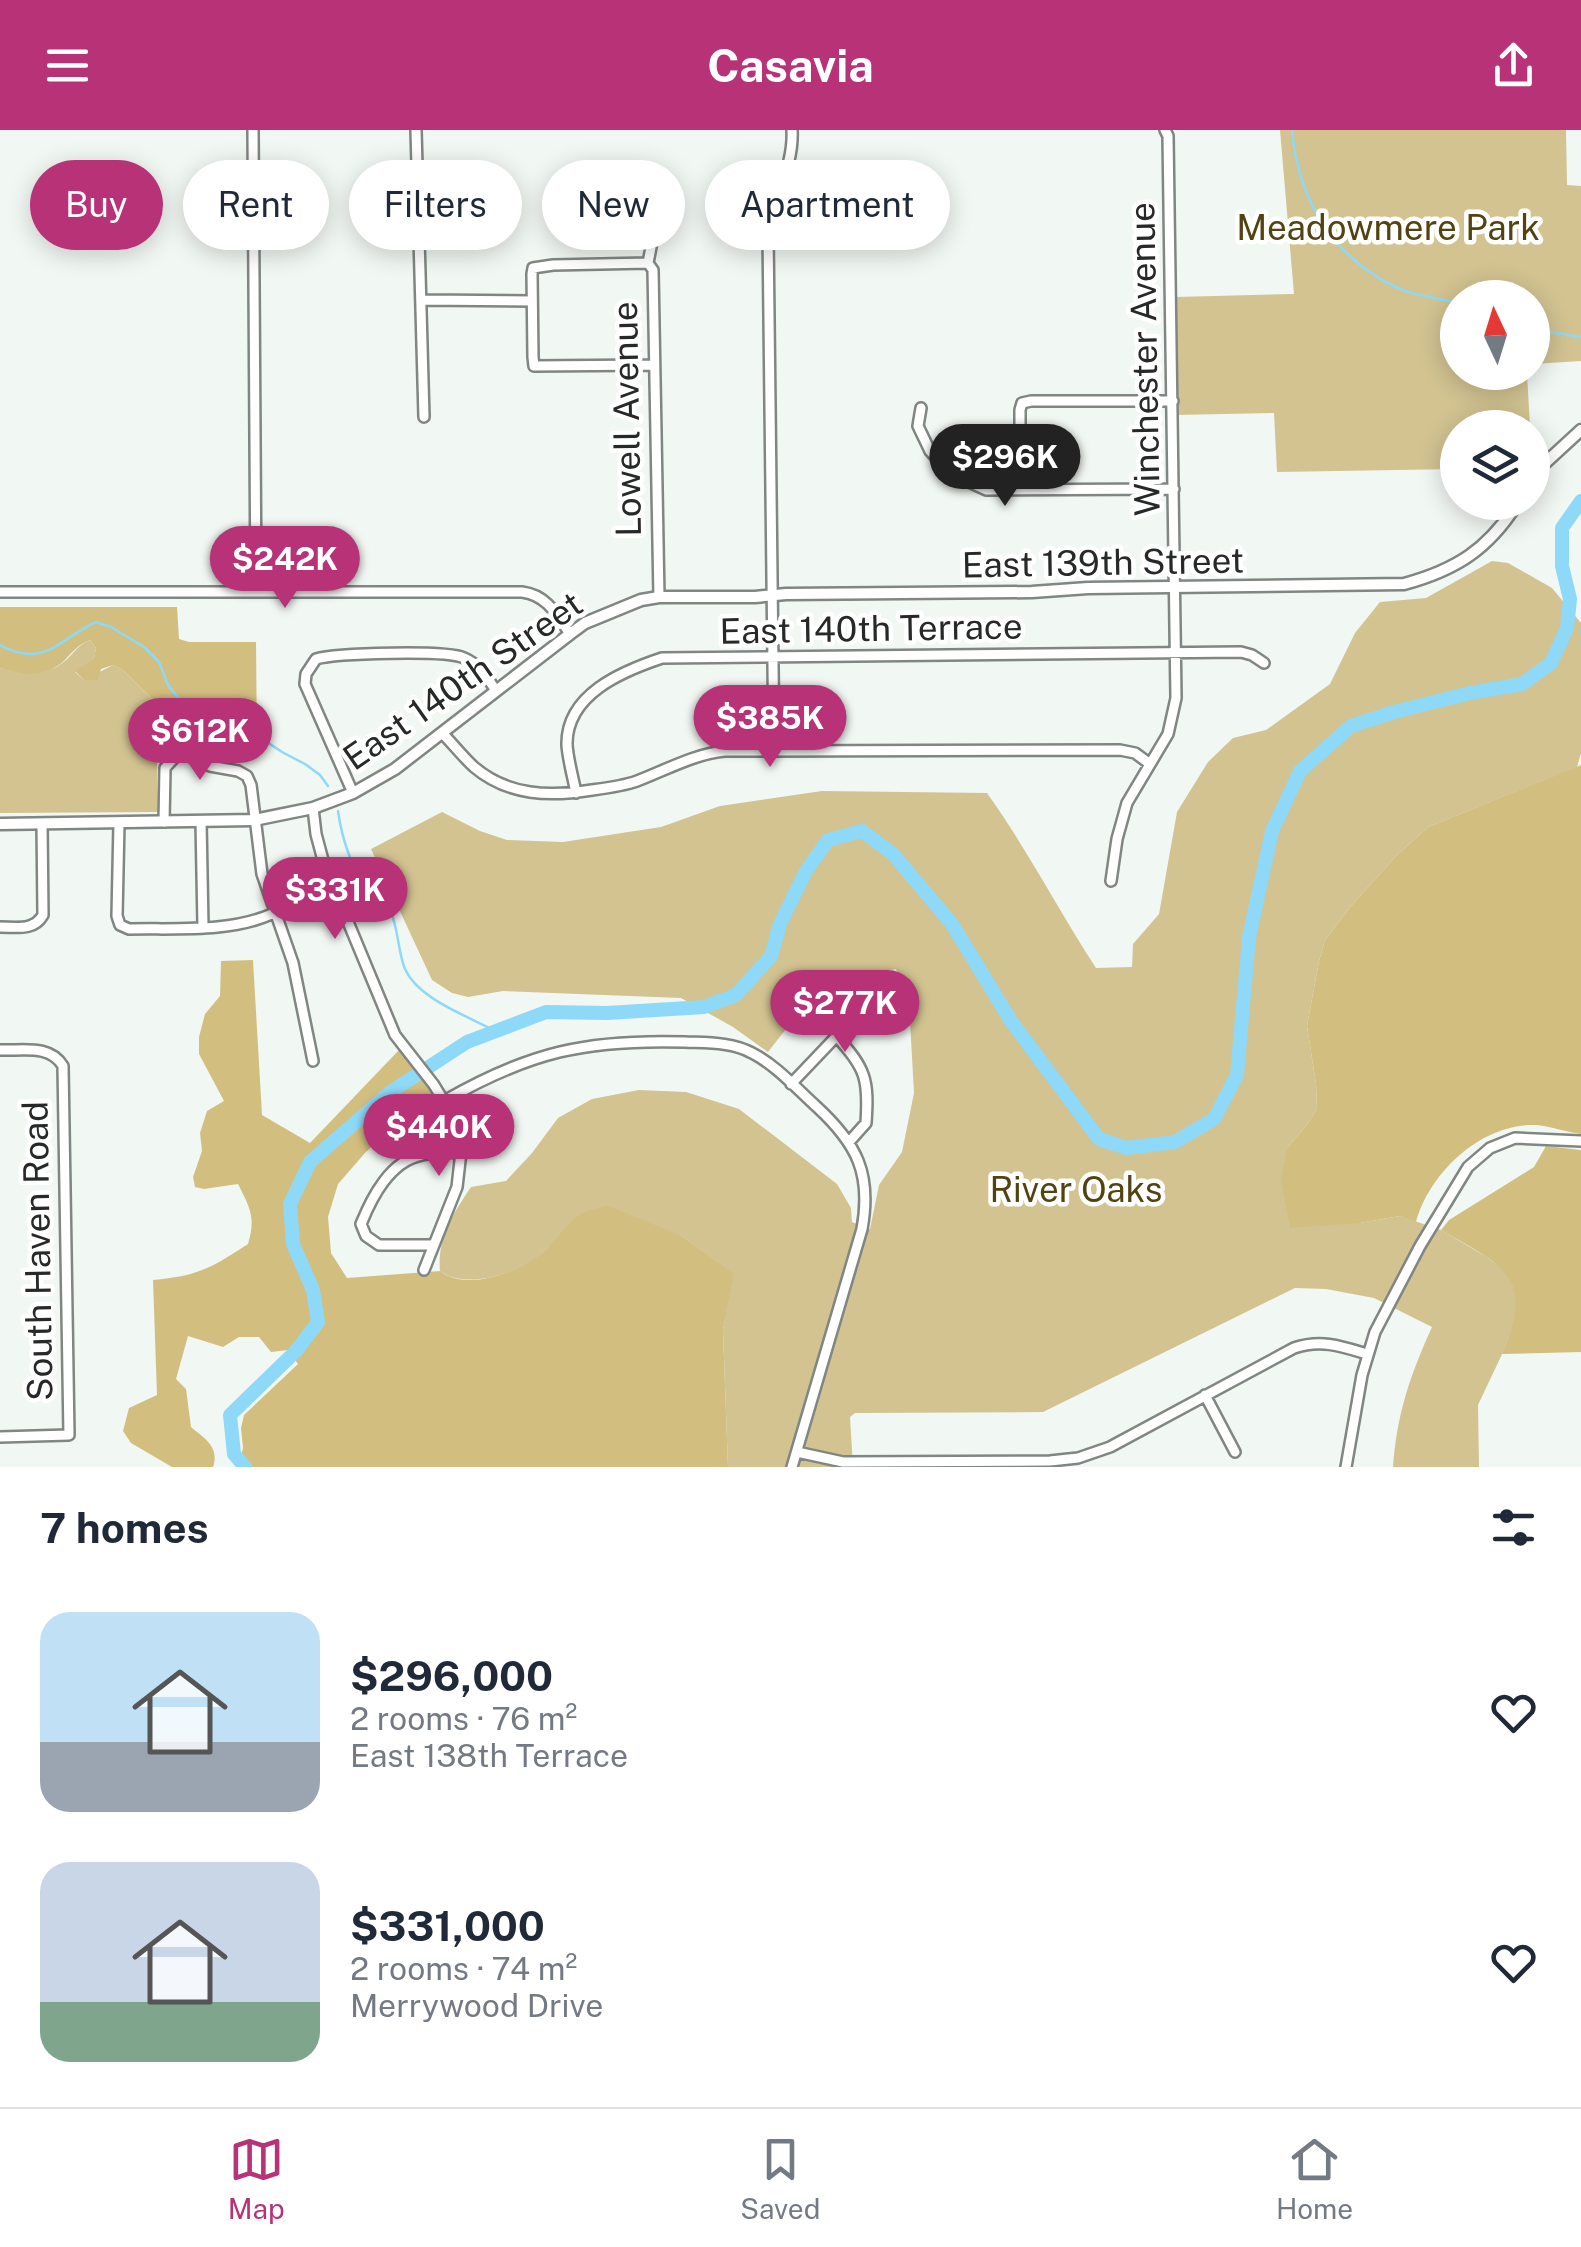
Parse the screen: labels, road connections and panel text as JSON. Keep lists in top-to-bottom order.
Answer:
{
  "streets": {
    "street": [
      "Winchester Avenue",
      "Lowell Avenue",
      "East 139th Street",
      "East 140th Terrace",
      "East 140th Street",
      "South Haven Road"
    ]
  },
  "crossings": [
    ["Winchester Avenue", "East 139th Street"],
    ["Winchester Avenue", "East 140th Terrace"],
    ["Lowell Avenue", "East 139th Street"],
    ["Lowell Avenue", "East 140th Street"],
    ["East 139th Street", "East 140th Street"]
  ],
  "parks": ["Meadowmere Park", "River Oaks"],
  "north": "top",
  "page": {
    "header": "Casavia",
    "chip": [
      "Buy",
      "Rent",
      "Filters",
      "New",
      "Apartment"
    ],
    "price": [
      "$296K",
      "$242K",
      "$385K",
      "$612K",
      "$331K",
      "$277K",
      "$440K"
    ],
    "heading": "7 homes",
    "list": [
      {
        "name": "$296,000",
        "note": "2 rooms · 76 m² · East 138th Terrace"
      },
      {
        "name": "$331,000",
        "note": "2 rooms · 74 m² · Merrywood Drive"
      }
    ],
    "tabs": ["Map", "Saved", "Home"]
  }
}
